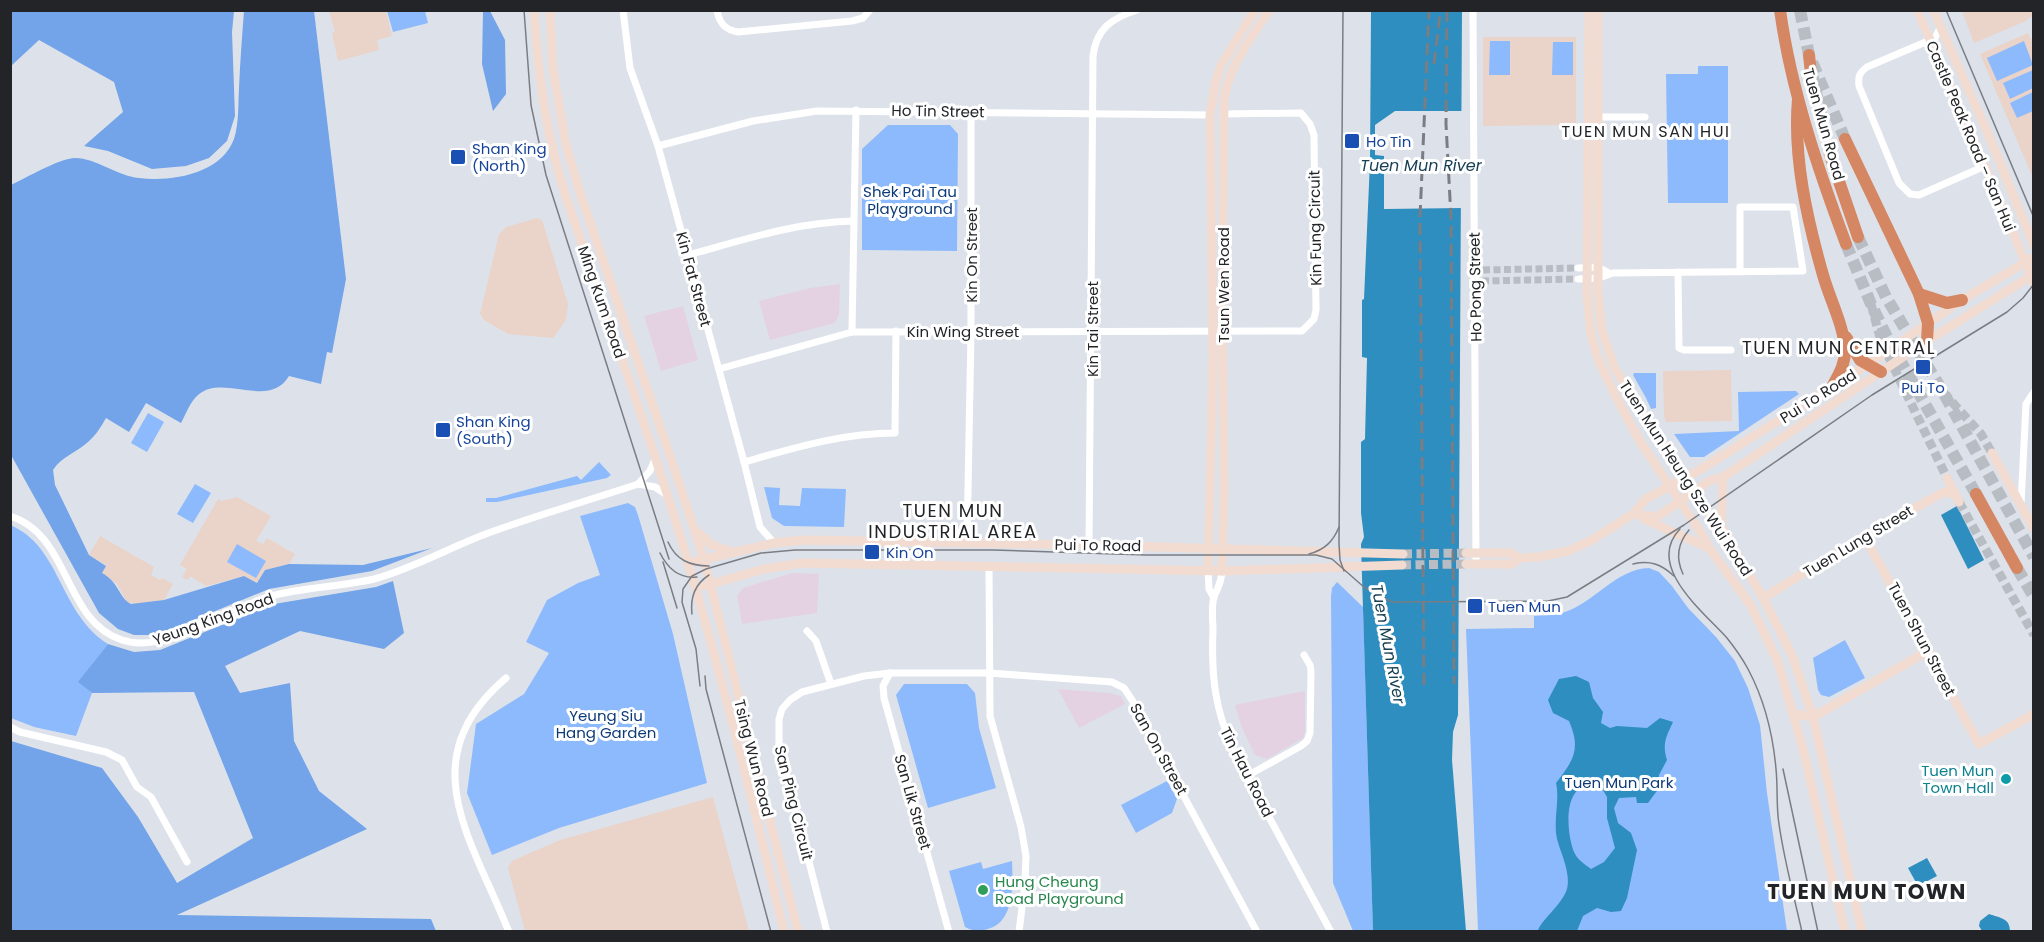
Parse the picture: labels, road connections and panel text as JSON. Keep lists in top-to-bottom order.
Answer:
{
  "streets": {
    "highway": ["Tuen Mun Road"],
    "main road": [
      "Ho Tin Street",
      "Castle Peak Road – San Hui",
      "Tsun Wen Road",
      "Ming Kum Road",
      "Pui To Road",
      "Tuen Mun Heung Sze Wui Road",
      "Tuen Lung Street",
      "Tuen Shun Street",
      "Tsing Wun Road"
    ],
    "street": [
      "Kin Fung Circuit",
      "Kin On Street",
      "Kin Fat Street",
      "Ho Pong Street",
      "Kin Tai Street",
      "Kin Wing Street",
      "Yeung King Road",
      "San On Street",
      "Tin Hau Road",
      "San Lik Street",
      "San Ping Circuit"
    ]
  },
  "crossings": [
    ["Ho Tin Street", "Kin Fung Circuit"],
    ["Ho Tin Street", "Kin On Street"],
    ["Ho Tin Street", "Kin Fat Street"],
    ["Ho Tin Street", "Tsun Wen Road"],
    ["Ho Tin Street", "Kin Tai Street"],
    ["Castle Peak Road – San Hui", "Pui To Road"],
    ["Kin Fung Circuit", "Tsun Wen Road"],
    ["Kin Fung Circuit", "Kin Wing Street"],
    ["Kin On Street", "Kin Wing Street"],
    ["Kin On Street", "Pui To Road"],
    ["Kin Fat Street", "Kin Wing Street"],
    ["Kin Fat Street", "Pui To Road"],
    ["Tsun Wen Road", "Kin Wing Street"],
    ["Tsun Wen Road", "Pui To Road"],
    ["Tsun Wen Road", "Tin Hau Road"],
    ["Ho Pong Street", "Pui To Road"],
    ["Ming Kum Road", "Pui To Road"],
    ["Ming Kum Road", "Tsing Wun Road"],
    ["Kin Tai Street", "Kin Wing Street"],
    ["Kin Tai Street", "Pui To Road"],
    ["Pui To Road", "Tuen Mun Heung Sze Wui Road"],
    ["Pui To Road", "Tsing Wun Road"],
    ["Pui To Road", "Tin Hau Road"],
    ["Tuen Mun Heung Sze Wui Road", "Tuen Lung Street"],
    ["Tuen Lung Street", "Tuen Shun Street"],
    ["San On Street", "San Ping Circuit"],
    ["San Lik Street", "San Ping Circuit"]
  ],
  "districts": [
    "TUEN MUN SAN HUI",
    "TUEN MUN CENTRAL",
    "TUEN MUN INDUSTRIAL AREA",
    "TUEN MUN TOWN"
  ],
  "water": ["Tuen Mun River"],
  "parks": ["Shek Pai Tau Playground", "Yeung Siu Hang Garden", "Tuen Mun Park"],
  "places": {
    "transit": [
      "Ho Tin",
      "Shan King (North)",
      "Pui To",
      "Shan King (South)",
      "Kin On",
      "Tuen Mun"
    ],
    "other": ["Tuen Mun Town Hall", "Hung Cheung Road Playground"]
  }
}
